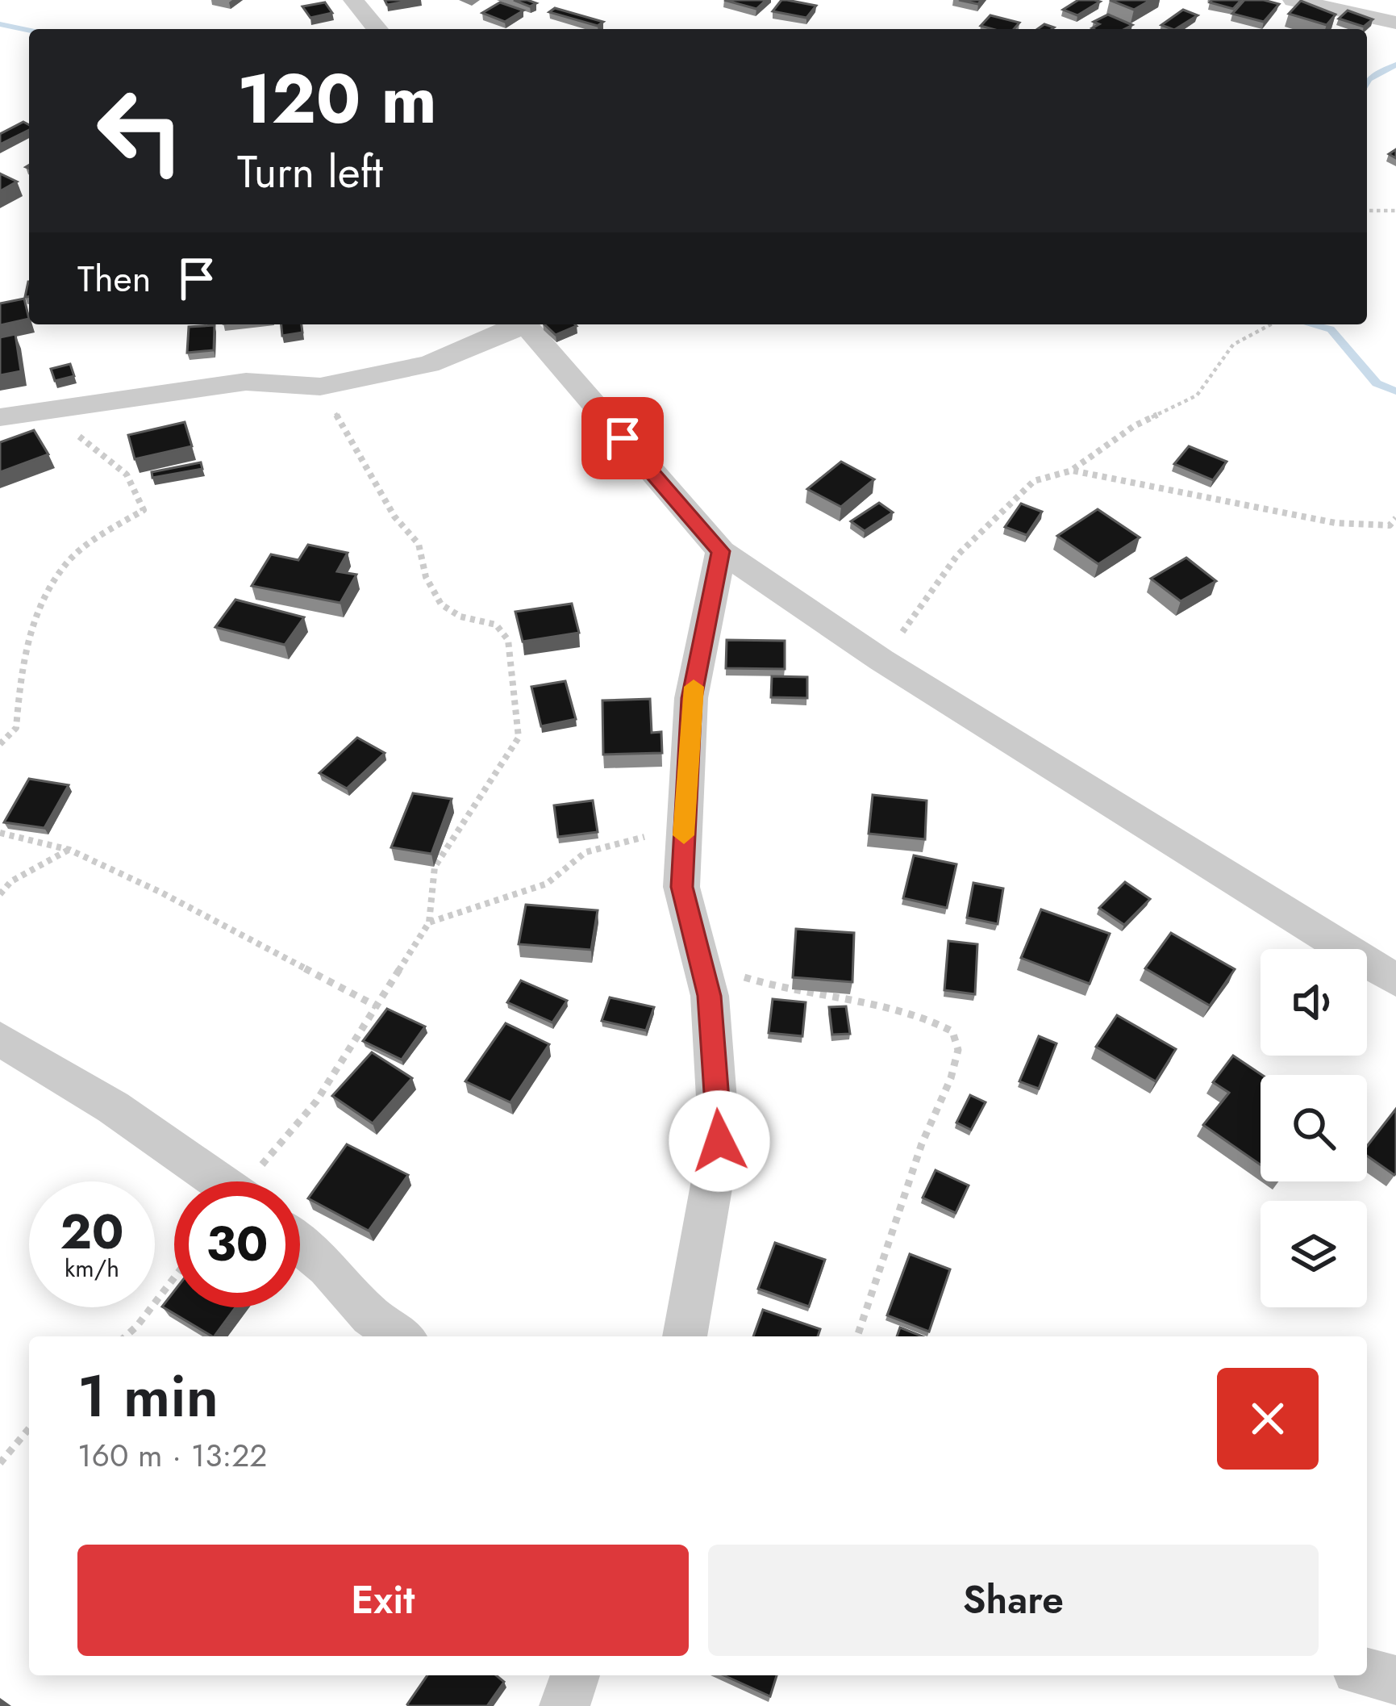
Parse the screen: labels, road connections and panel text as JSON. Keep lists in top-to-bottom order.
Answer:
{
  "page": {
    "turn": ["120 m", "Turn left"],
    "then": "Then",
    "speed": "20 km/h",
    "limit": "30",
    "heading": ["1 min", "160 m · 13:22"],
    "buttons": ["Exit", "Share"]
  }
}
